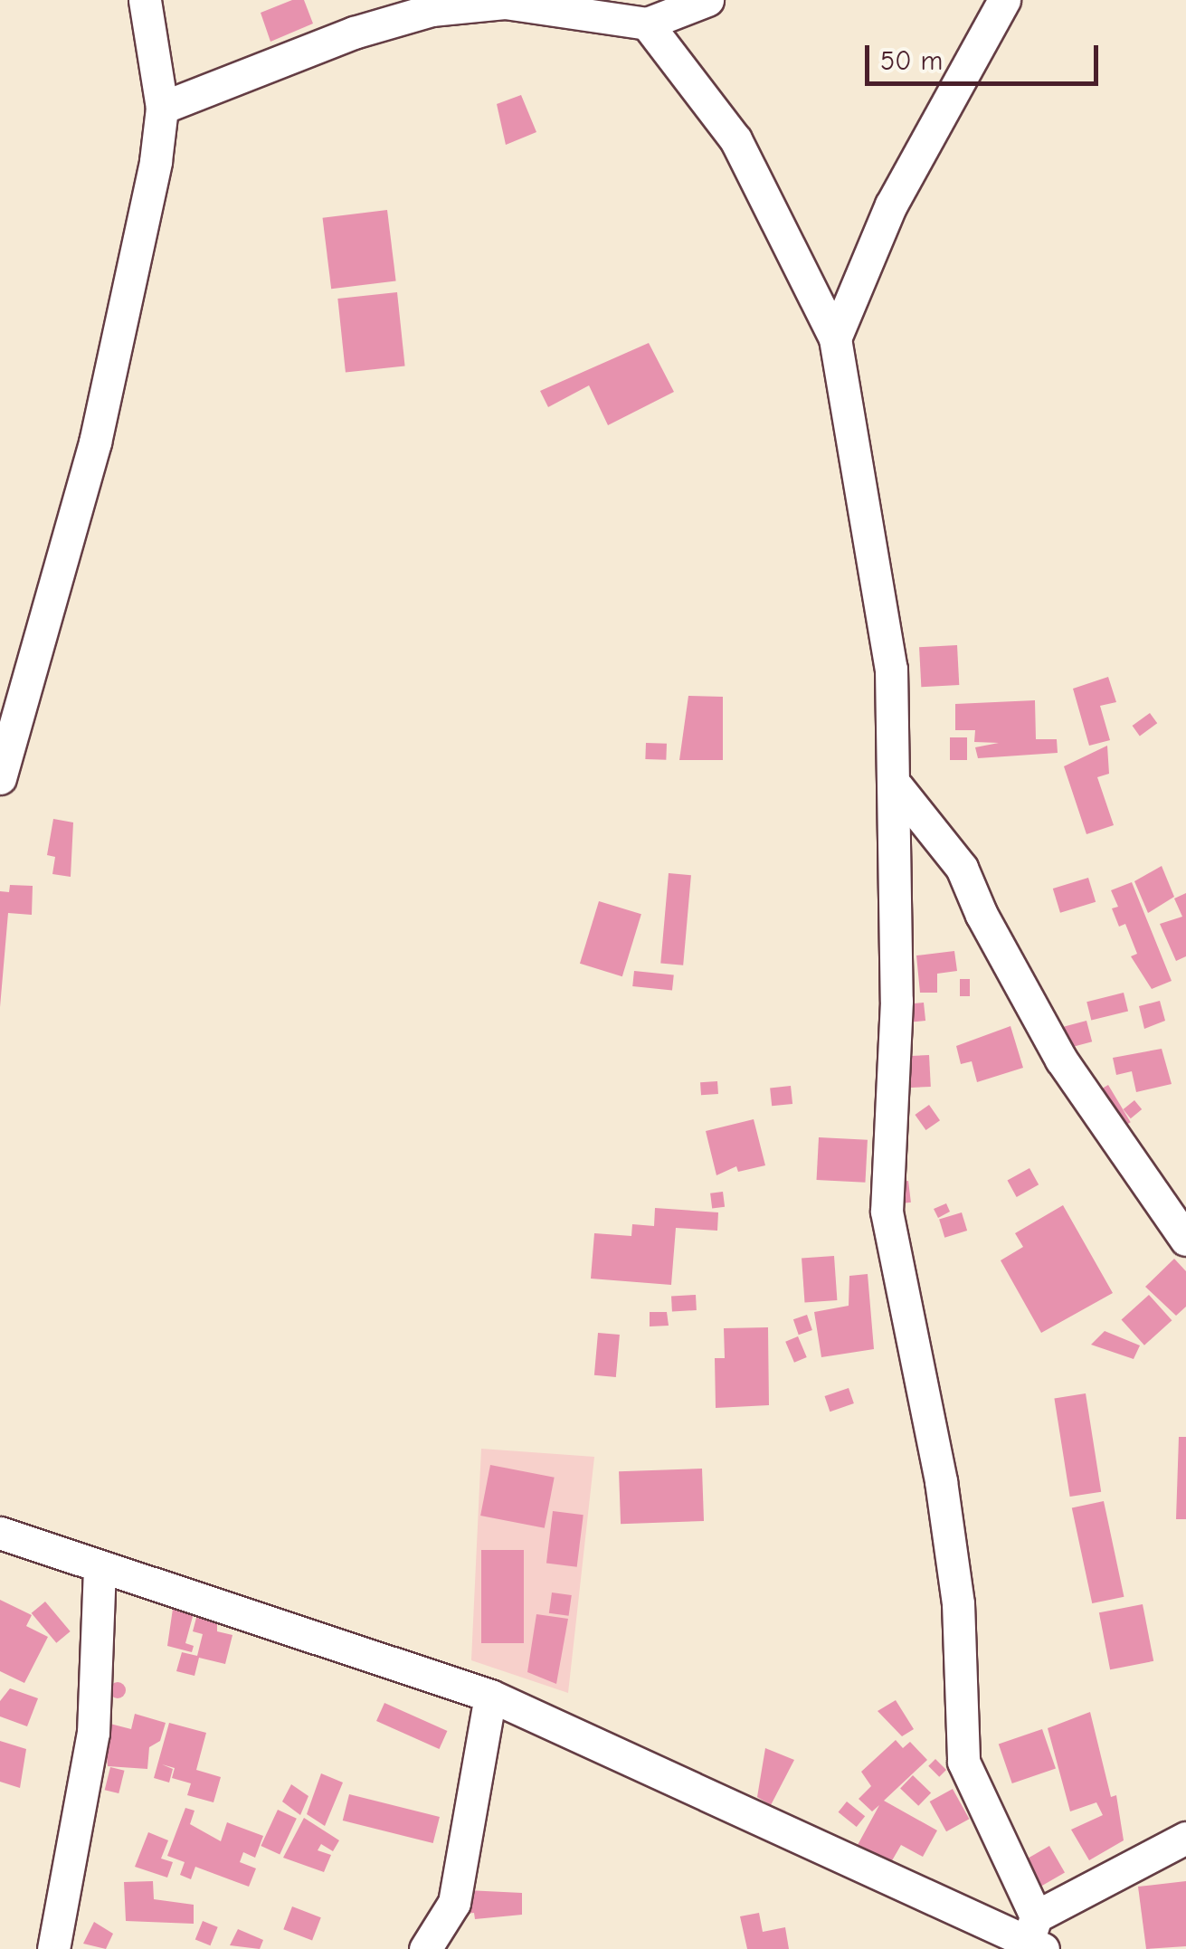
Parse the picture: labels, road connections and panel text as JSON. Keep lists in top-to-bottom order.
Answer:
{
  "scale_bar": "50 m"
}
